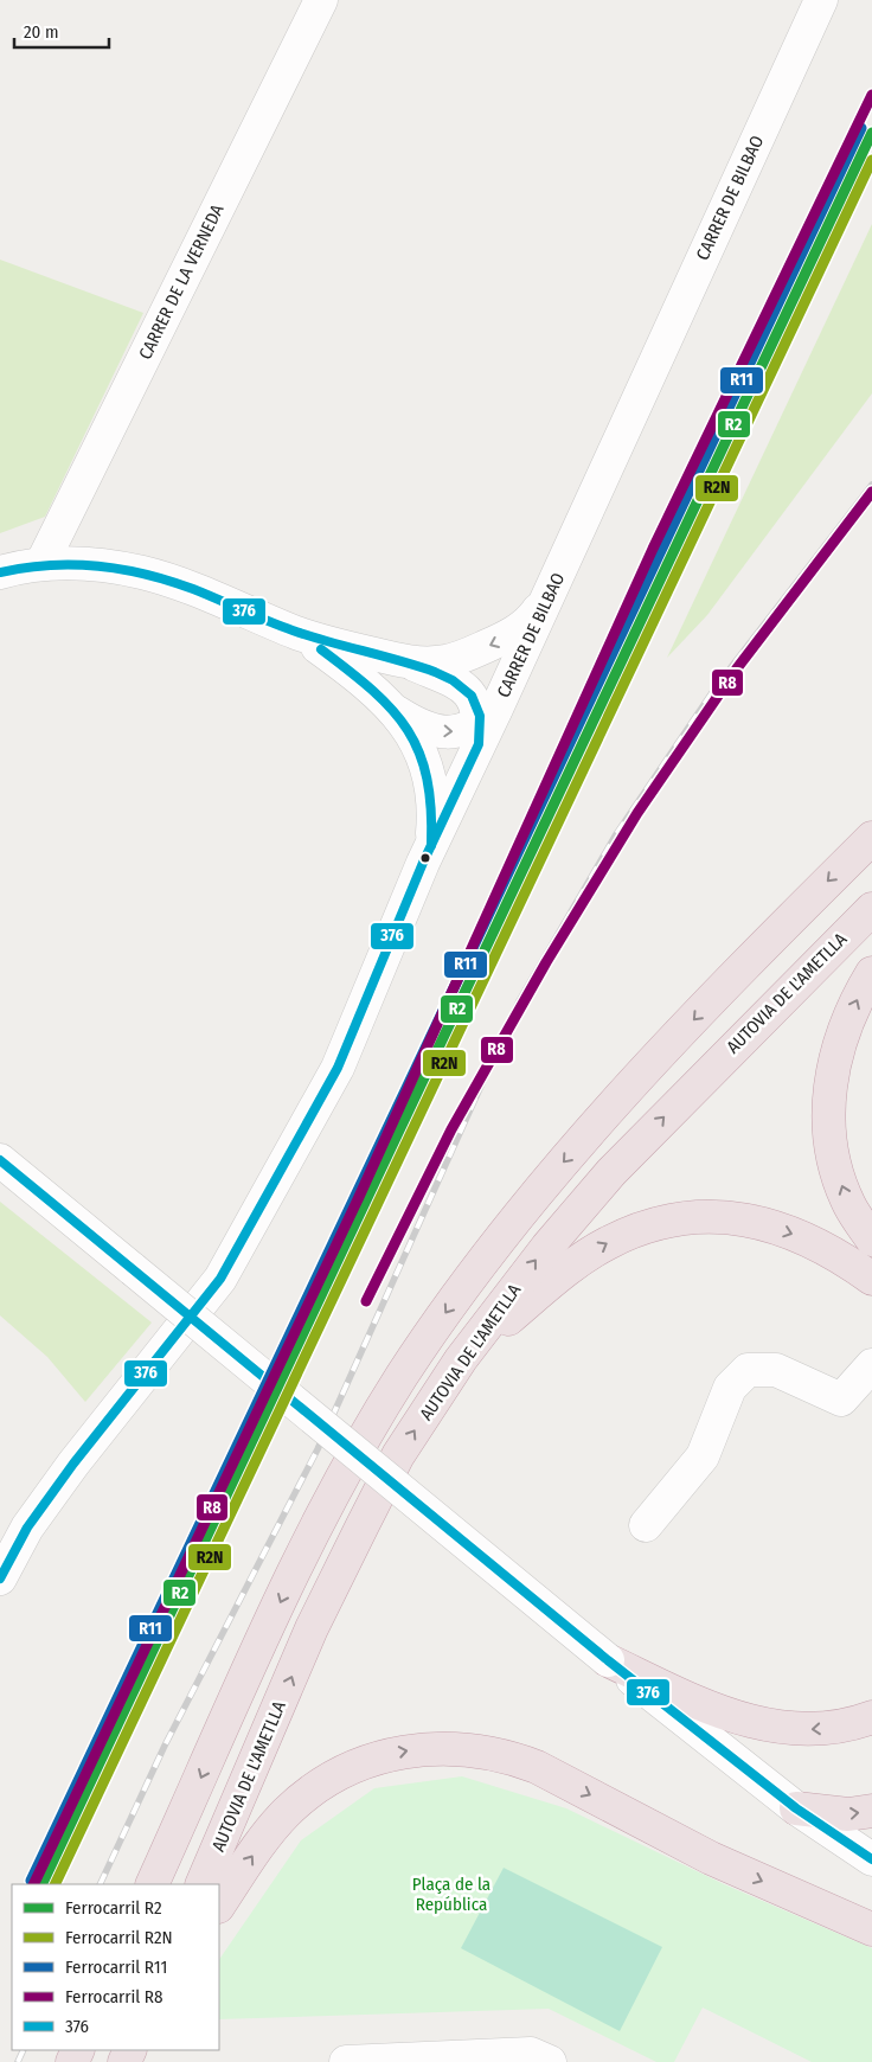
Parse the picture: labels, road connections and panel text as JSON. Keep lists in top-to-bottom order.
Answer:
{
  "streets": {
    "highway": ["AUTOVIA DE L'AMETLLA"],
    "street": ["CARRER DE BILBAO", "CARRER DE LA VERNEDA"]
  },
  "parks": ["Plaça de la República"],
  "lines": [
    "rail line R8",
    "rail line R11",
    "rail line R2",
    "rail line R2N",
    "transit line 376"
  ],
  "legend": [
    "Ferrocarril R2",
    "Ferrocarril R2N",
    "Ferrocarril R11",
    "Ferrocarril R8",
    "376"
  ],
  "scale_bar": "20 m"
}
